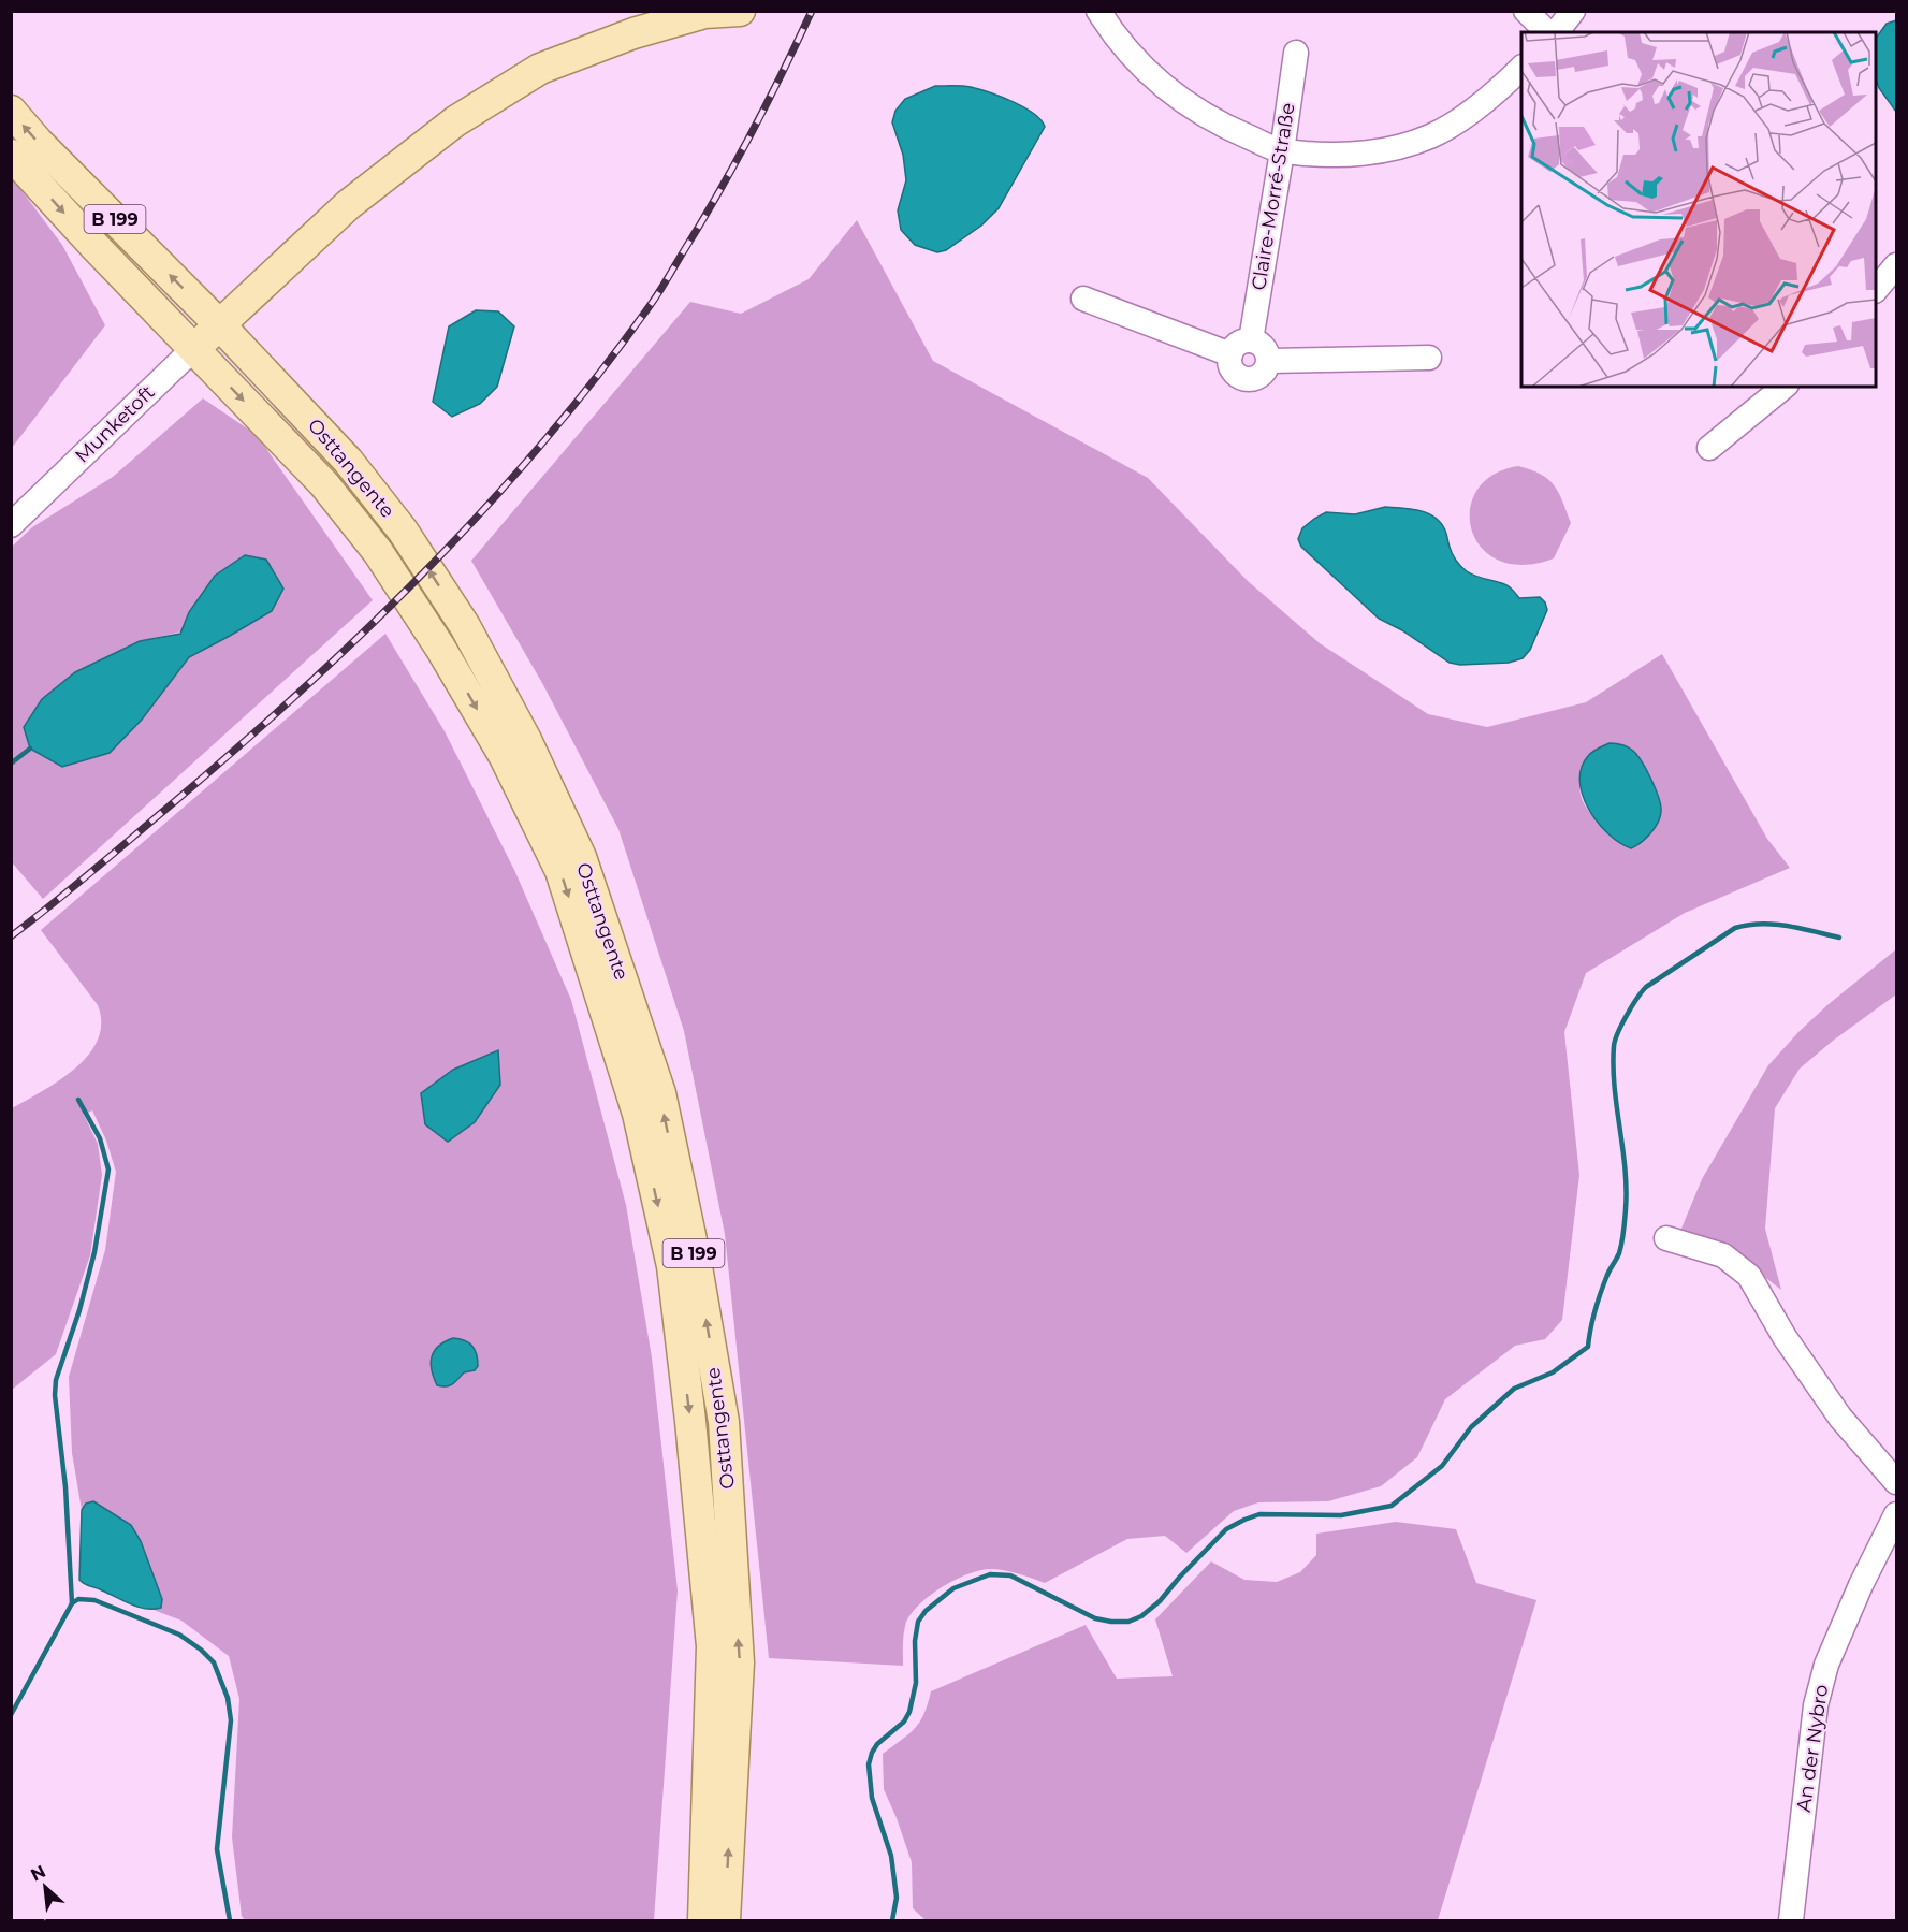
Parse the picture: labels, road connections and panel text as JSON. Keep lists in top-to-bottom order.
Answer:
{
  "streets": {
    "main road": ["B 199", "Munketoft", "Osttangente"],
    "street": ["Claire-Morré-Straße", "An der Nybro"]
  },
  "crossings": [
    ["Munketoft", "Osttangente"]
  ],
  "north": "top left"
}
